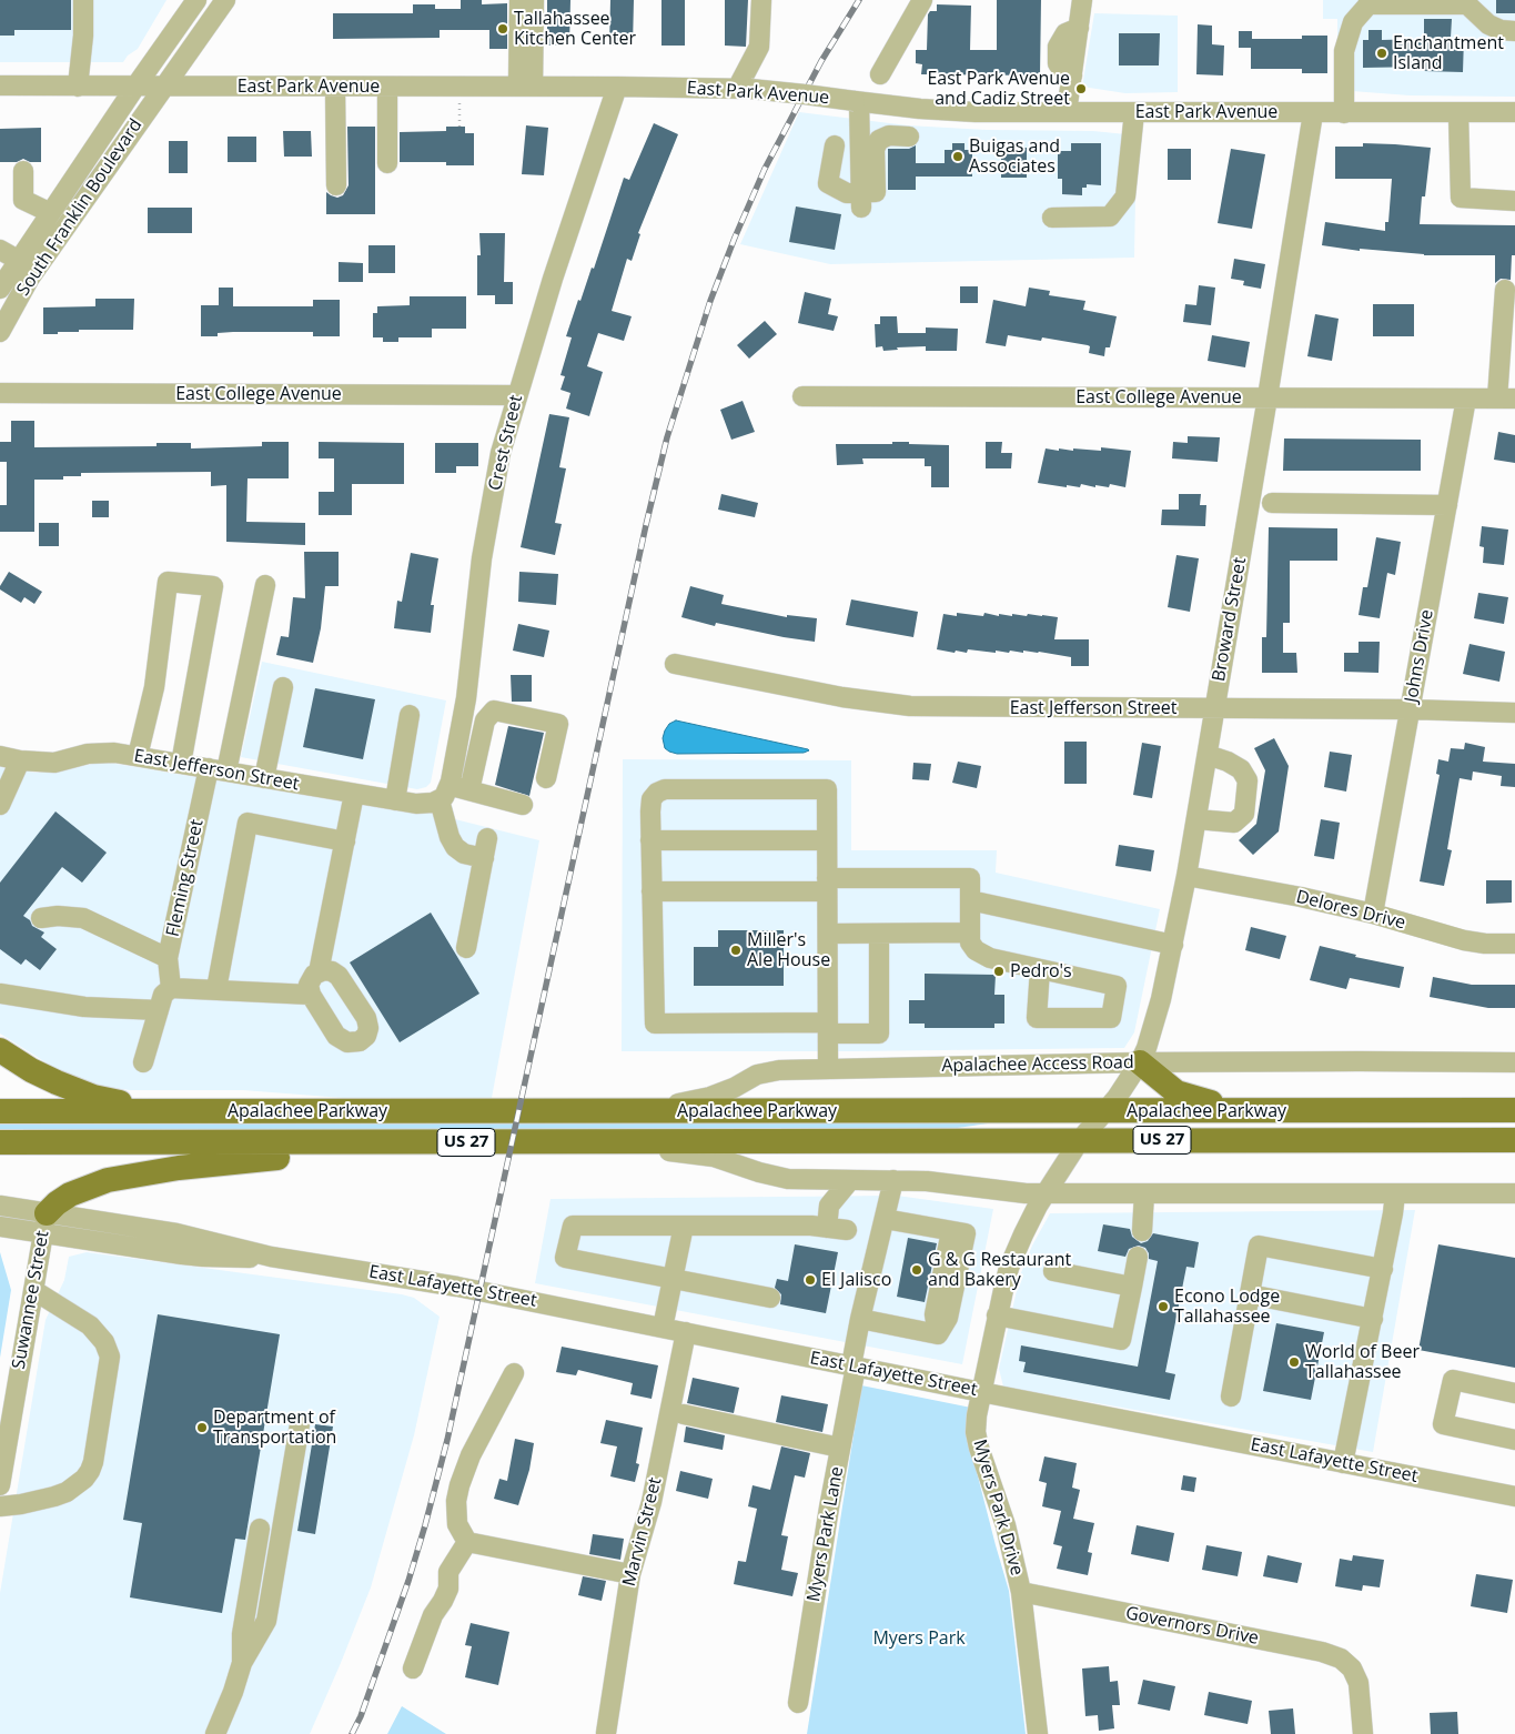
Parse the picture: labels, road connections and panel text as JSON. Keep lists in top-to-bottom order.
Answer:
{
  "streets": {
    "main road": ["Apalachee Parkway", "US 27"],
    "street": [
      "East Park Avenue",
      "South Franklin Boulevard",
      "East College Avenue",
      "Crest Street",
      "Broward Street",
      "Johns Drive",
      "East Jefferson Street",
      "Fleming Street",
      "Delores Drive",
      "Apalachee Access Road",
      "East Lafayette Street",
      "Suwannee Street",
      "Myers Park Drive",
      "Marvin Street",
      "Myers Park Lane",
      "Governors Drive"
    ]
  },
  "crossings": [
    ["East Park Avenue", "South Franklin Boulevard"],
    ["East Park Avenue", "Crest Street"],
    ["East Park Avenue", "Broward Street"],
    ["East College Avenue", "Crest Street"],
    ["East College Avenue", "Broward Street"],
    ["East College Avenue", "Johns Drive"],
    ["Crest Street", "East Jefferson Street"],
    ["Broward Street", "East Jefferson Street"],
    ["Broward Street", "Delores Drive"],
    ["Broward Street", "Apalachee Access Road"],
    ["Broward Street", "Apalachee Parkway"],
    ["Broward Street", "Myers Park Drive"],
    ["Johns Drive", "East Jefferson Street"],
    ["Johns Drive", "Delores Drive"],
    ["East Jefferson Street", "Fleming Street"],
    ["Apalachee Access Road", "Apalachee Parkway"],
    ["Apalachee Parkway", "Myers Park Drive"],
    ["East Lafayette Street", "Suwannee Street"],
    ["East Lafayette Street", "Myers Park Drive"],
    ["East Lafayette Street", "Marvin Street"],
    ["East Lafayette Street", "Myers Park Lane"],
    ["Myers Park Drive", "Governors Drive"]
  ],
  "parks": ["Myers Park"],
  "places": [
    "Tallahassee Kitchen Center",
    "Enchantment Island",
    "East Park Avenue and Cadiz Street",
    "Buigas and Associates",
    "Miller's Ale House",
    "Pedro's",
    "G & G Restaurant and Bakery",
    "El Jalisco",
    "Econo Lodge Tallahassee",
    "World of Beer Tallahassee",
    "Department of Transportation"
  ]
}
